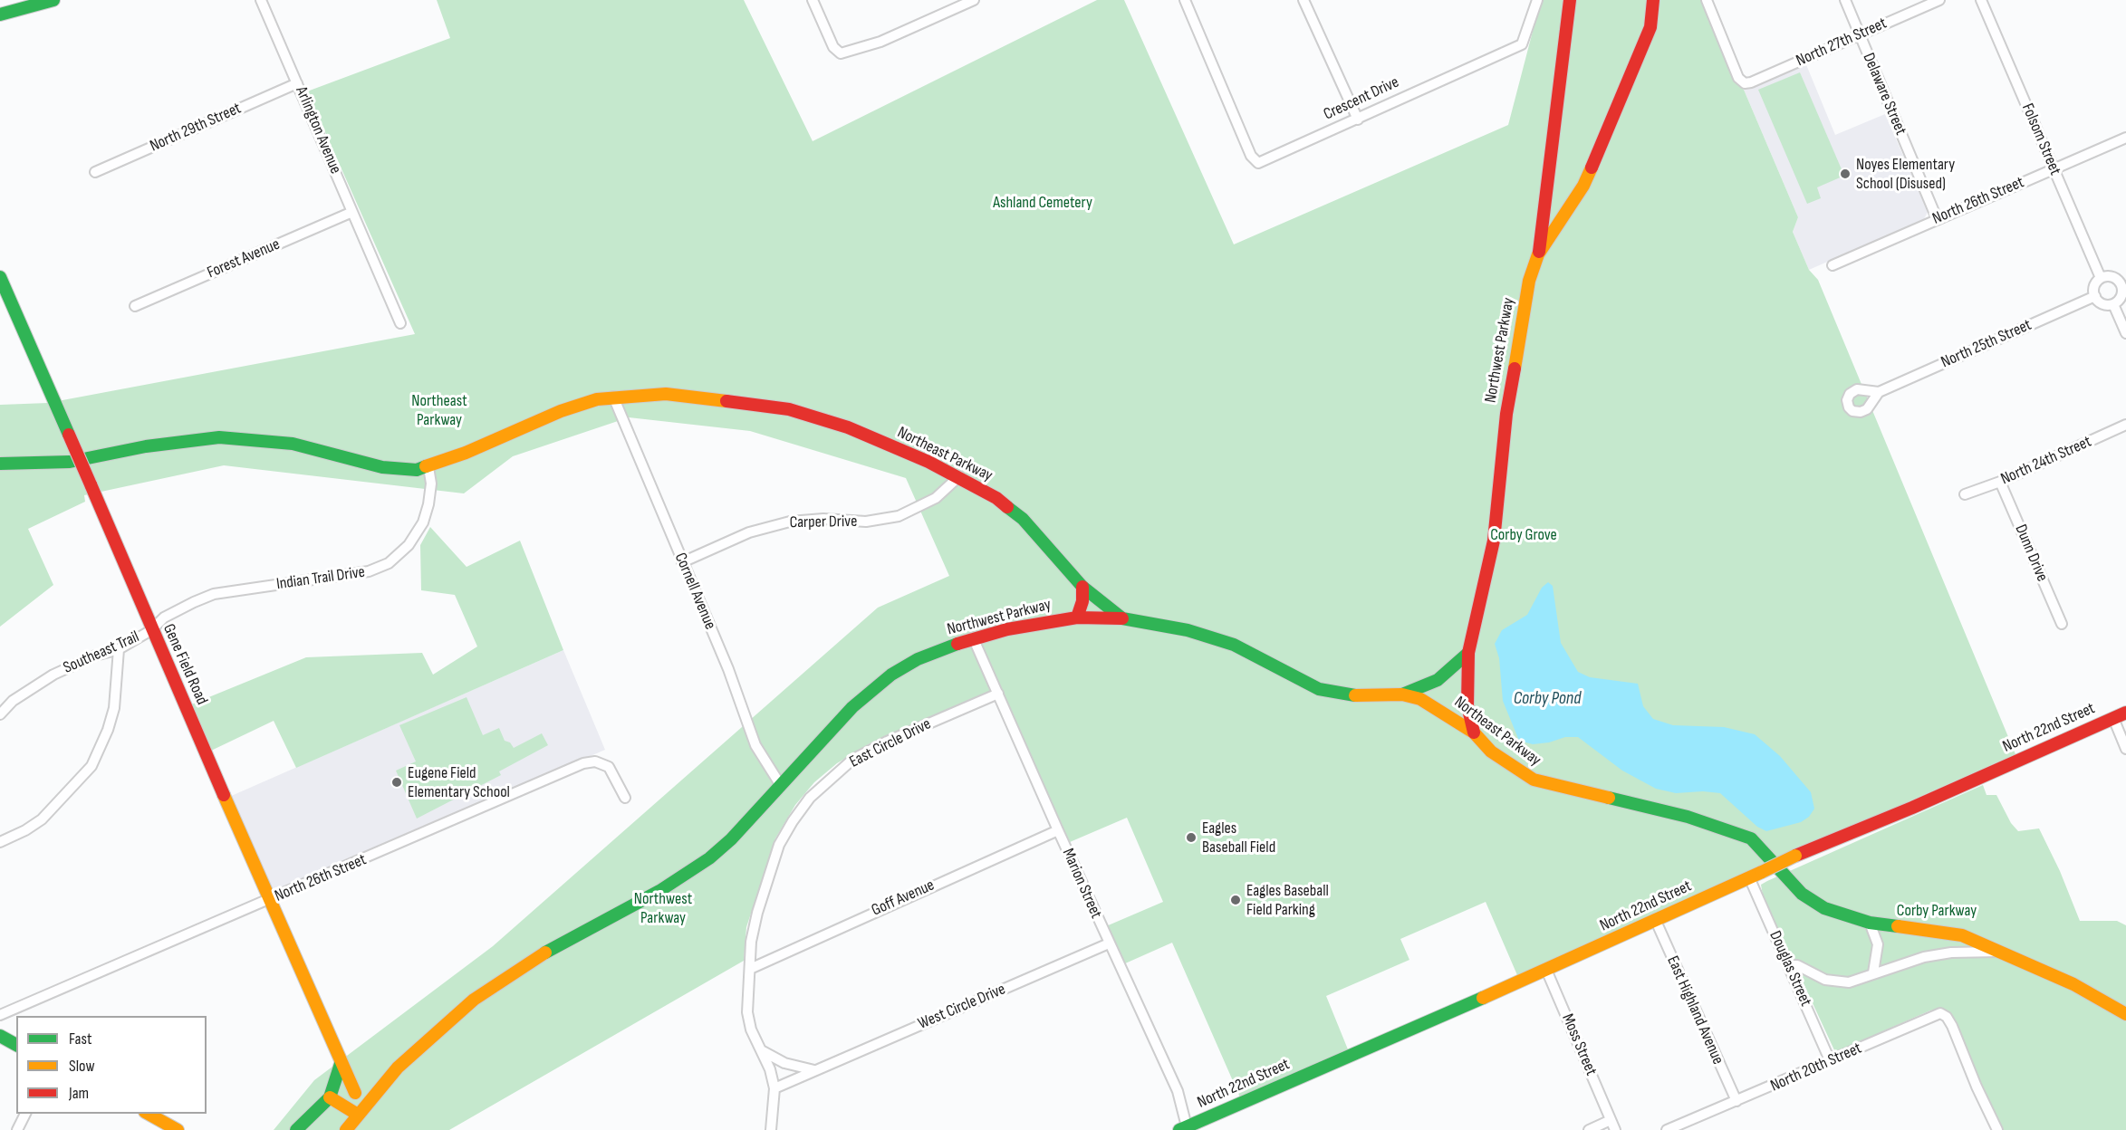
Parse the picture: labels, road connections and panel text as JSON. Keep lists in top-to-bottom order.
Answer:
{
  "streets": {
    "street": [
      "North 27th Street",
      "Delaware Street",
      "Crescent Drive",
      "North 29th Street",
      "Arlington Avenue",
      "Folsom Street",
      "North 26th Street",
      "Forest Avenue",
      "North 25th Street",
      "Northwest Parkway",
      "Northeast Parkway",
      "North 24th Street",
      "Carper Drive",
      "Dunn Drive",
      "Indian Trail Drive",
      "Cornell Avenue",
      "Southeast Trail",
      "Gene Field Road",
      "North 22nd Street",
      "East Circle Drive",
      "Marion Street",
      "Goff Avenue",
      "Douglas Street",
      "West Circle Drive",
      "East Highland Avenue",
      "Moss Street",
      "North 20th Street"
    ]
  },
  "crossings": [
    ["North 27th Street", "Delaware Street"],
    ["Delaware Street", "North 26th Street"],
    ["North 29th Street", "Arlington Avenue"],
    ["Arlington Avenue", "Forest Avenue"],
    ["Folsom Street", "North 26th Street"],
    ["Folsom Street", "North 25th Street"],
    ["North 26th Street", "Gene Field Road"],
    ["Northwest Parkway", "Northeast Parkway"],
    ["Northwest Parkway", "Cornell Avenue"],
    ["Northwest Parkway", "Marion Street"],
    ["Northeast Parkway", "Carper Drive"],
    ["Northeast Parkway", "Indian Trail Drive"],
    ["Northeast Parkway", "Cornell Avenue"],
    ["North 24th Street", "Dunn Drive"],
    ["Carper Drive", "Cornell Avenue"],
    ["Indian Trail Drive", "Southeast Trail"],
    ["Indian Trail Drive", "Gene Field Road"],
    ["Southeast Trail", "Gene Field Road"],
    ["North 22nd Street", "Marion Street"],
    ["North 22nd Street", "Douglas Street"],
    ["North 22nd Street", "East Highland Avenue"],
    ["North 22nd Street", "Moss Street"],
    ["East Circle Drive", "Marion Street"],
    ["East Circle Drive", "Goff Avenue"],
    ["East Circle Drive", "West Circle Drive"],
    ["Marion Street", "Goff Avenue"],
    ["Marion Street", "West Circle Drive"],
    ["Douglas Street", "North 20th Street"],
    ["East Highland Avenue", "North 20th Street"]
  ],
  "water": ["Corby Pond"],
  "parks": [
    "Ashland Cemetery",
    "Northeast Parkway",
    "Corby Grove",
    "Northwest Parkway",
    "Corby Parkway"
  ],
  "places": [
    "Noyes Elementary School (Disused)",
    "Eugene Field Elementary School",
    "Eagles Baseball Field",
    "Eagles Baseball Field Parking"
  ],
  "legend": ["Fast", "Slow", "Jam"]
}
